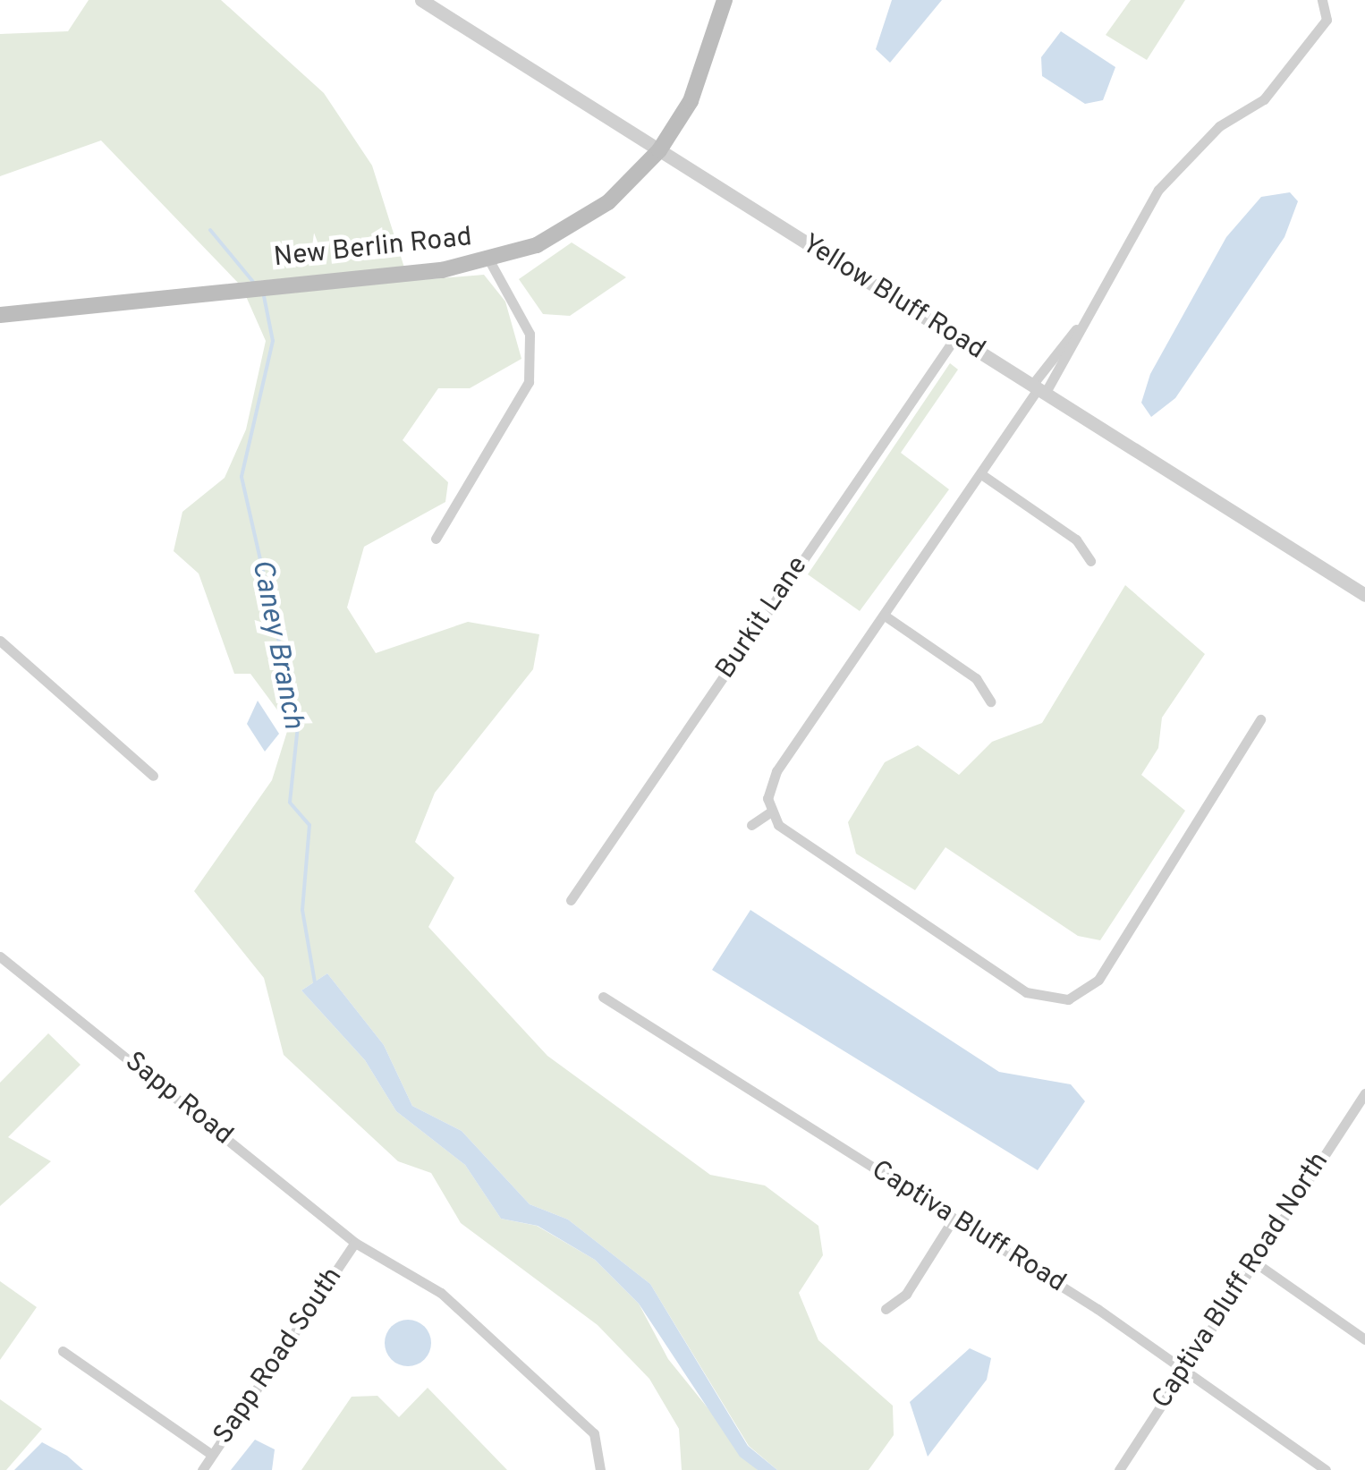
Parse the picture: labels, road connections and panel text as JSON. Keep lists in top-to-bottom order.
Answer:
{
  "streets": {
    "main road": ["New Berlin Road"],
    "street": [
      "Yellow Bluff Road",
      "Burkit Lane",
      "Sapp Road",
      "Captiva Bluff Road",
      "Captiva Bluff Road North",
      "Sapp Road South"
    ]
  },
  "crossings": [
    ["New Berlin Road", "Yellow Bluff Road"],
    ["Yellow Bluff Road", "Burkit Lane"],
    ["Sapp Road", "Sapp Road South"],
    ["Captiva Bluff Road", "Captiva Bluff Road North"]
  ],
  "water": ["Caney Branch"]
}
